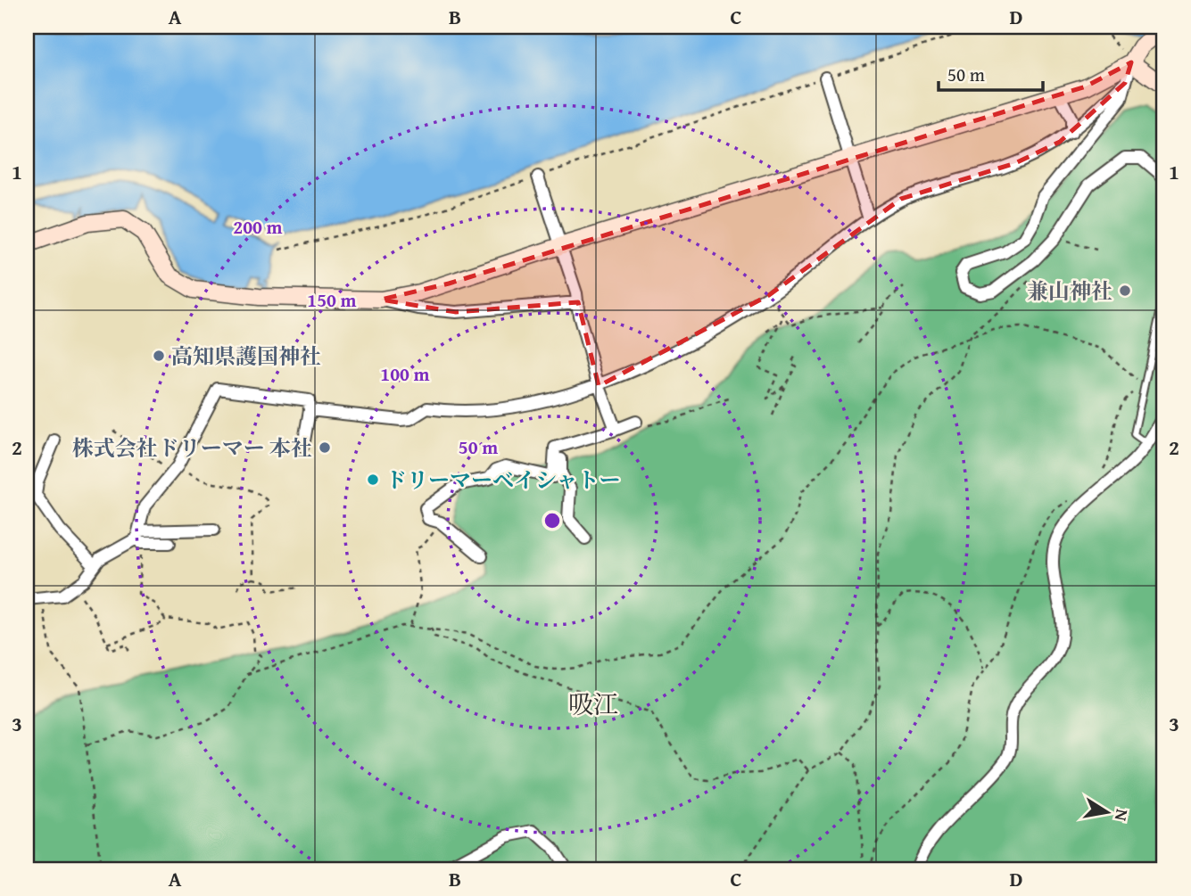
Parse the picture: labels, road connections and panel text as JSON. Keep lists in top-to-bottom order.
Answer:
{
  "districts": ["吸江"],
  "places": [
    "兼山神社",
    "高知県護国神社",
    "株式会社ドリーマー 本社",
    "ドリーマーベイシャトー"
  ],
  "scale_bar": "50 m",
  "north": "right",
  "grid": {
    "columns": [
      "A",
      "B",
      "C",
      "D"
    ],
    "rows": ["1", "2", "3"]
  },
  "rings": [
    "200 m",
    "150 m",
    "100 m",
    "50 m"
  ]
}
